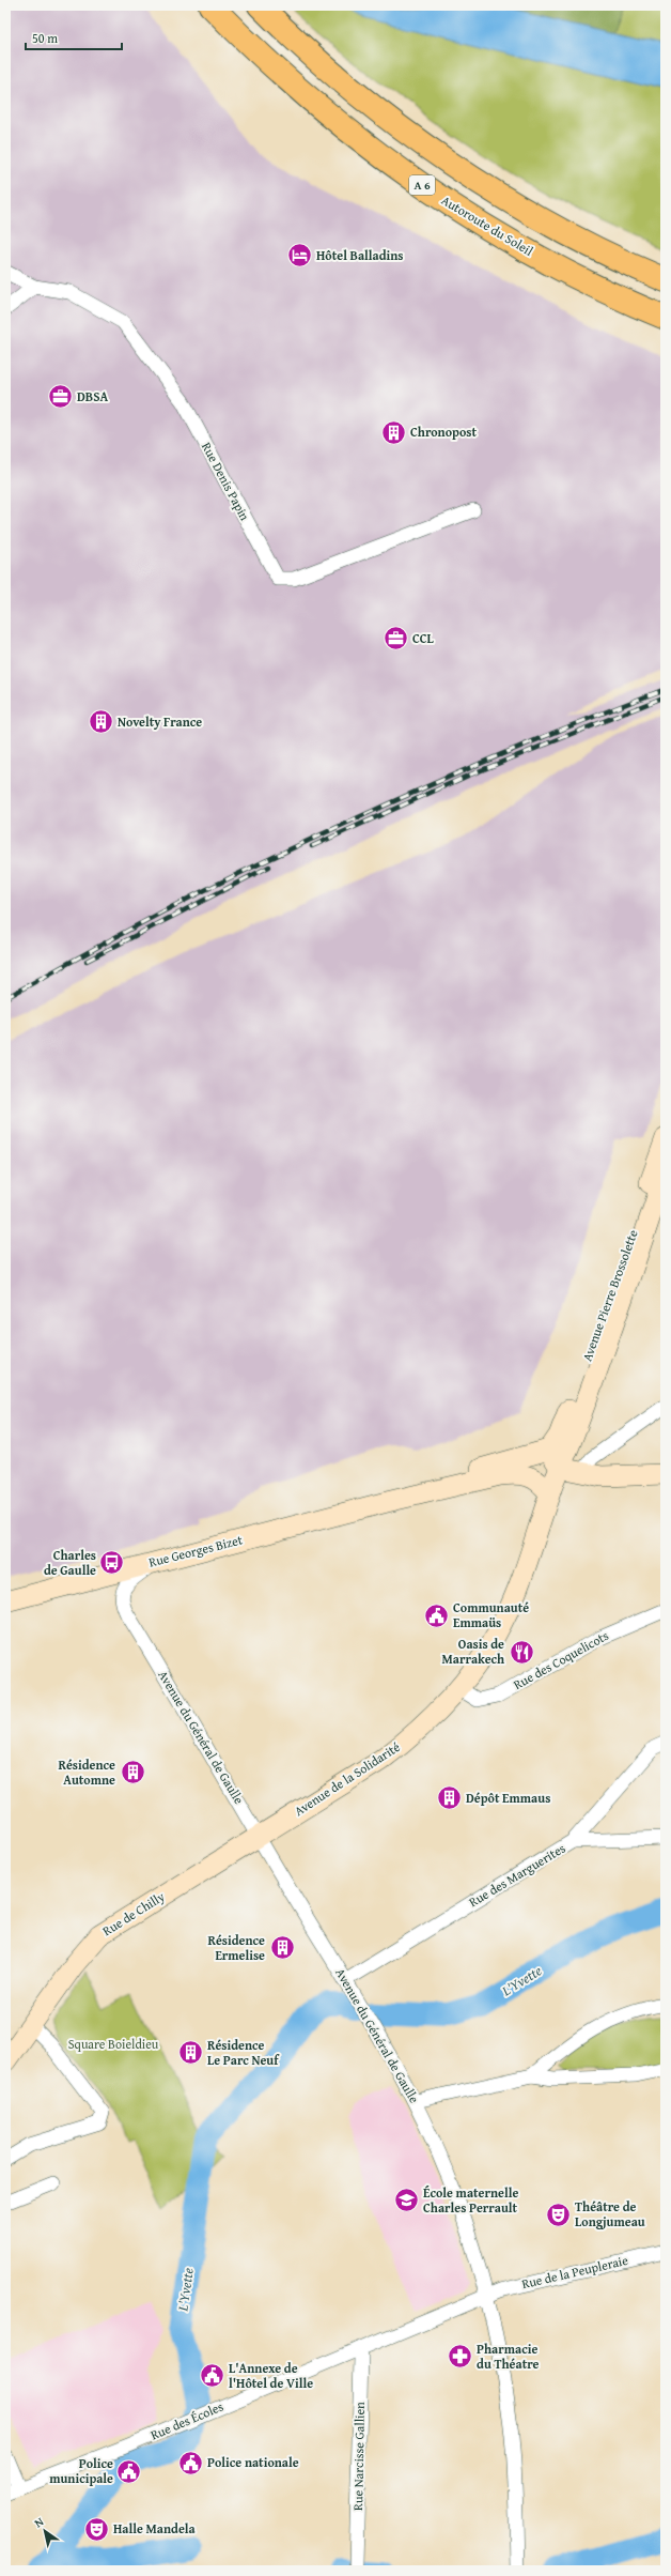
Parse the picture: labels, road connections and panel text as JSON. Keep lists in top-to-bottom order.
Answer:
{
  "streets": {
    "highway": ["A 6", "Autoroute du Soleil"],
    "main road": [
      "Avenue Pierre Brossolette",
      "Rue Georges Bizet",
      "Avenue de la Solidarité",
      "Rue de Chilly"
    ],
    "street": [
      "Rue Denis Papin",
      "Rue des Coquelicots",
      "Avenue du Général de Gaulle",
      "Rue des Marguerites",
      "Rue de la Peupleraie",
      "Rue des Écoles",
      "Rue Narcisse Gallien"
    ]
  },
  "crossings": [
    ["Avenue Pierre Brossolette", "Rue Georges Bizet"],
    ["Avenue Pierre Brossolette", "Avenue de la Solidarité"],
    ["Rue Georges Bizet", "Avenue du Général de Gaulle"],
    ["Rue Georges Bizet", "Avenue de la Solidarité"],
    ["Rue des Coquelicots", "Avenue de la Solidarité"],
    ["Avenue du Général de Gaulle", "Avenue de la Solidarité"],
    ["Avenue du Général de Gaulle", "Rue des Marguerites"],
    ["Avenue du Général de Gaulle", "Rue de Chilly"],
    ["Avenue du Général de Gaulle", "Rue de la Peupleraie"],
    ["Avenue du Général de Gaulle", "Rue des Écoles"],
    ["Avenue de la Solidarité", "Rue de Chilly"],
    ["Rue de la Peupleraie", "Rue des Écoles"],
    ["Rue des Écoles", "Rue Narcisse Gallien"]
  ],
  "water": ["L'Yvette"],
  "parks": ["Square Boieldieu"],
  "places": {
    "hotel": ["Hôtel Balladins"],
    "office": ["DBSA", "CCL"],
    "building": [
      "Chronopost",
      "Novelty France",
      "Résidence Automne",
      "Dépôt Emmaus",
      "Résidence Ermelise",
      "Résidence Le Parc Neuf"
    ],
    "bus stop": ["Charles de Gaulle"],
    "public building": [
      "Communauté Emmaüs",
      "L'Annexe de l'Hôtel de Ville",
      "Police nationale",
      "Police municipale"
    ],
    "restaurant": ["Oasis de Marrakech"],
    "school or university": ["École maternelle Charles Perrault"],
    "theatre": ["Théâtre de Longjumeau", "Halle Mandela"],
    "pharmacy": ["Pharmacie du Théatre"]
  },
  "scale_bar": "50 m",
  "north": "top left"
}
